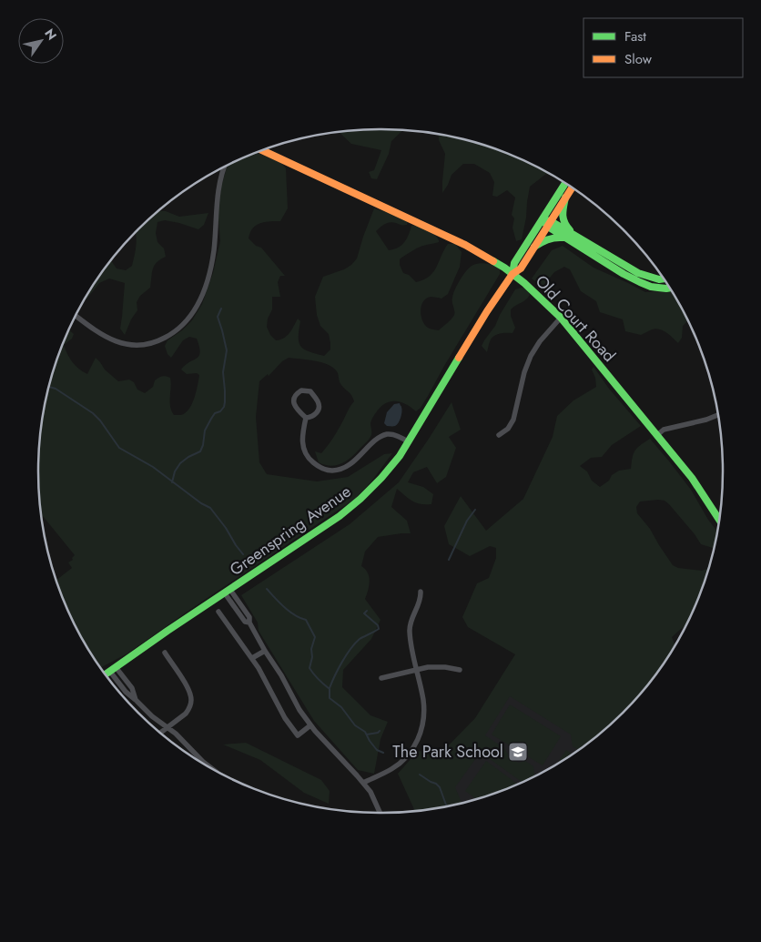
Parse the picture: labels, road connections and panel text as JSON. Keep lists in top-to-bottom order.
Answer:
{
  "streets": {
    "main road": ["Old Court Road", "Greenspring Avenue"]
  },
  "crossings": [
    ["Old Court Road", "Greenspring Avenue"]
  ],
  "places": {
    "school or university": ["The Park School"]
  },
  "legend": ["Fast", "Slow"],
  "north": "top right"
}
